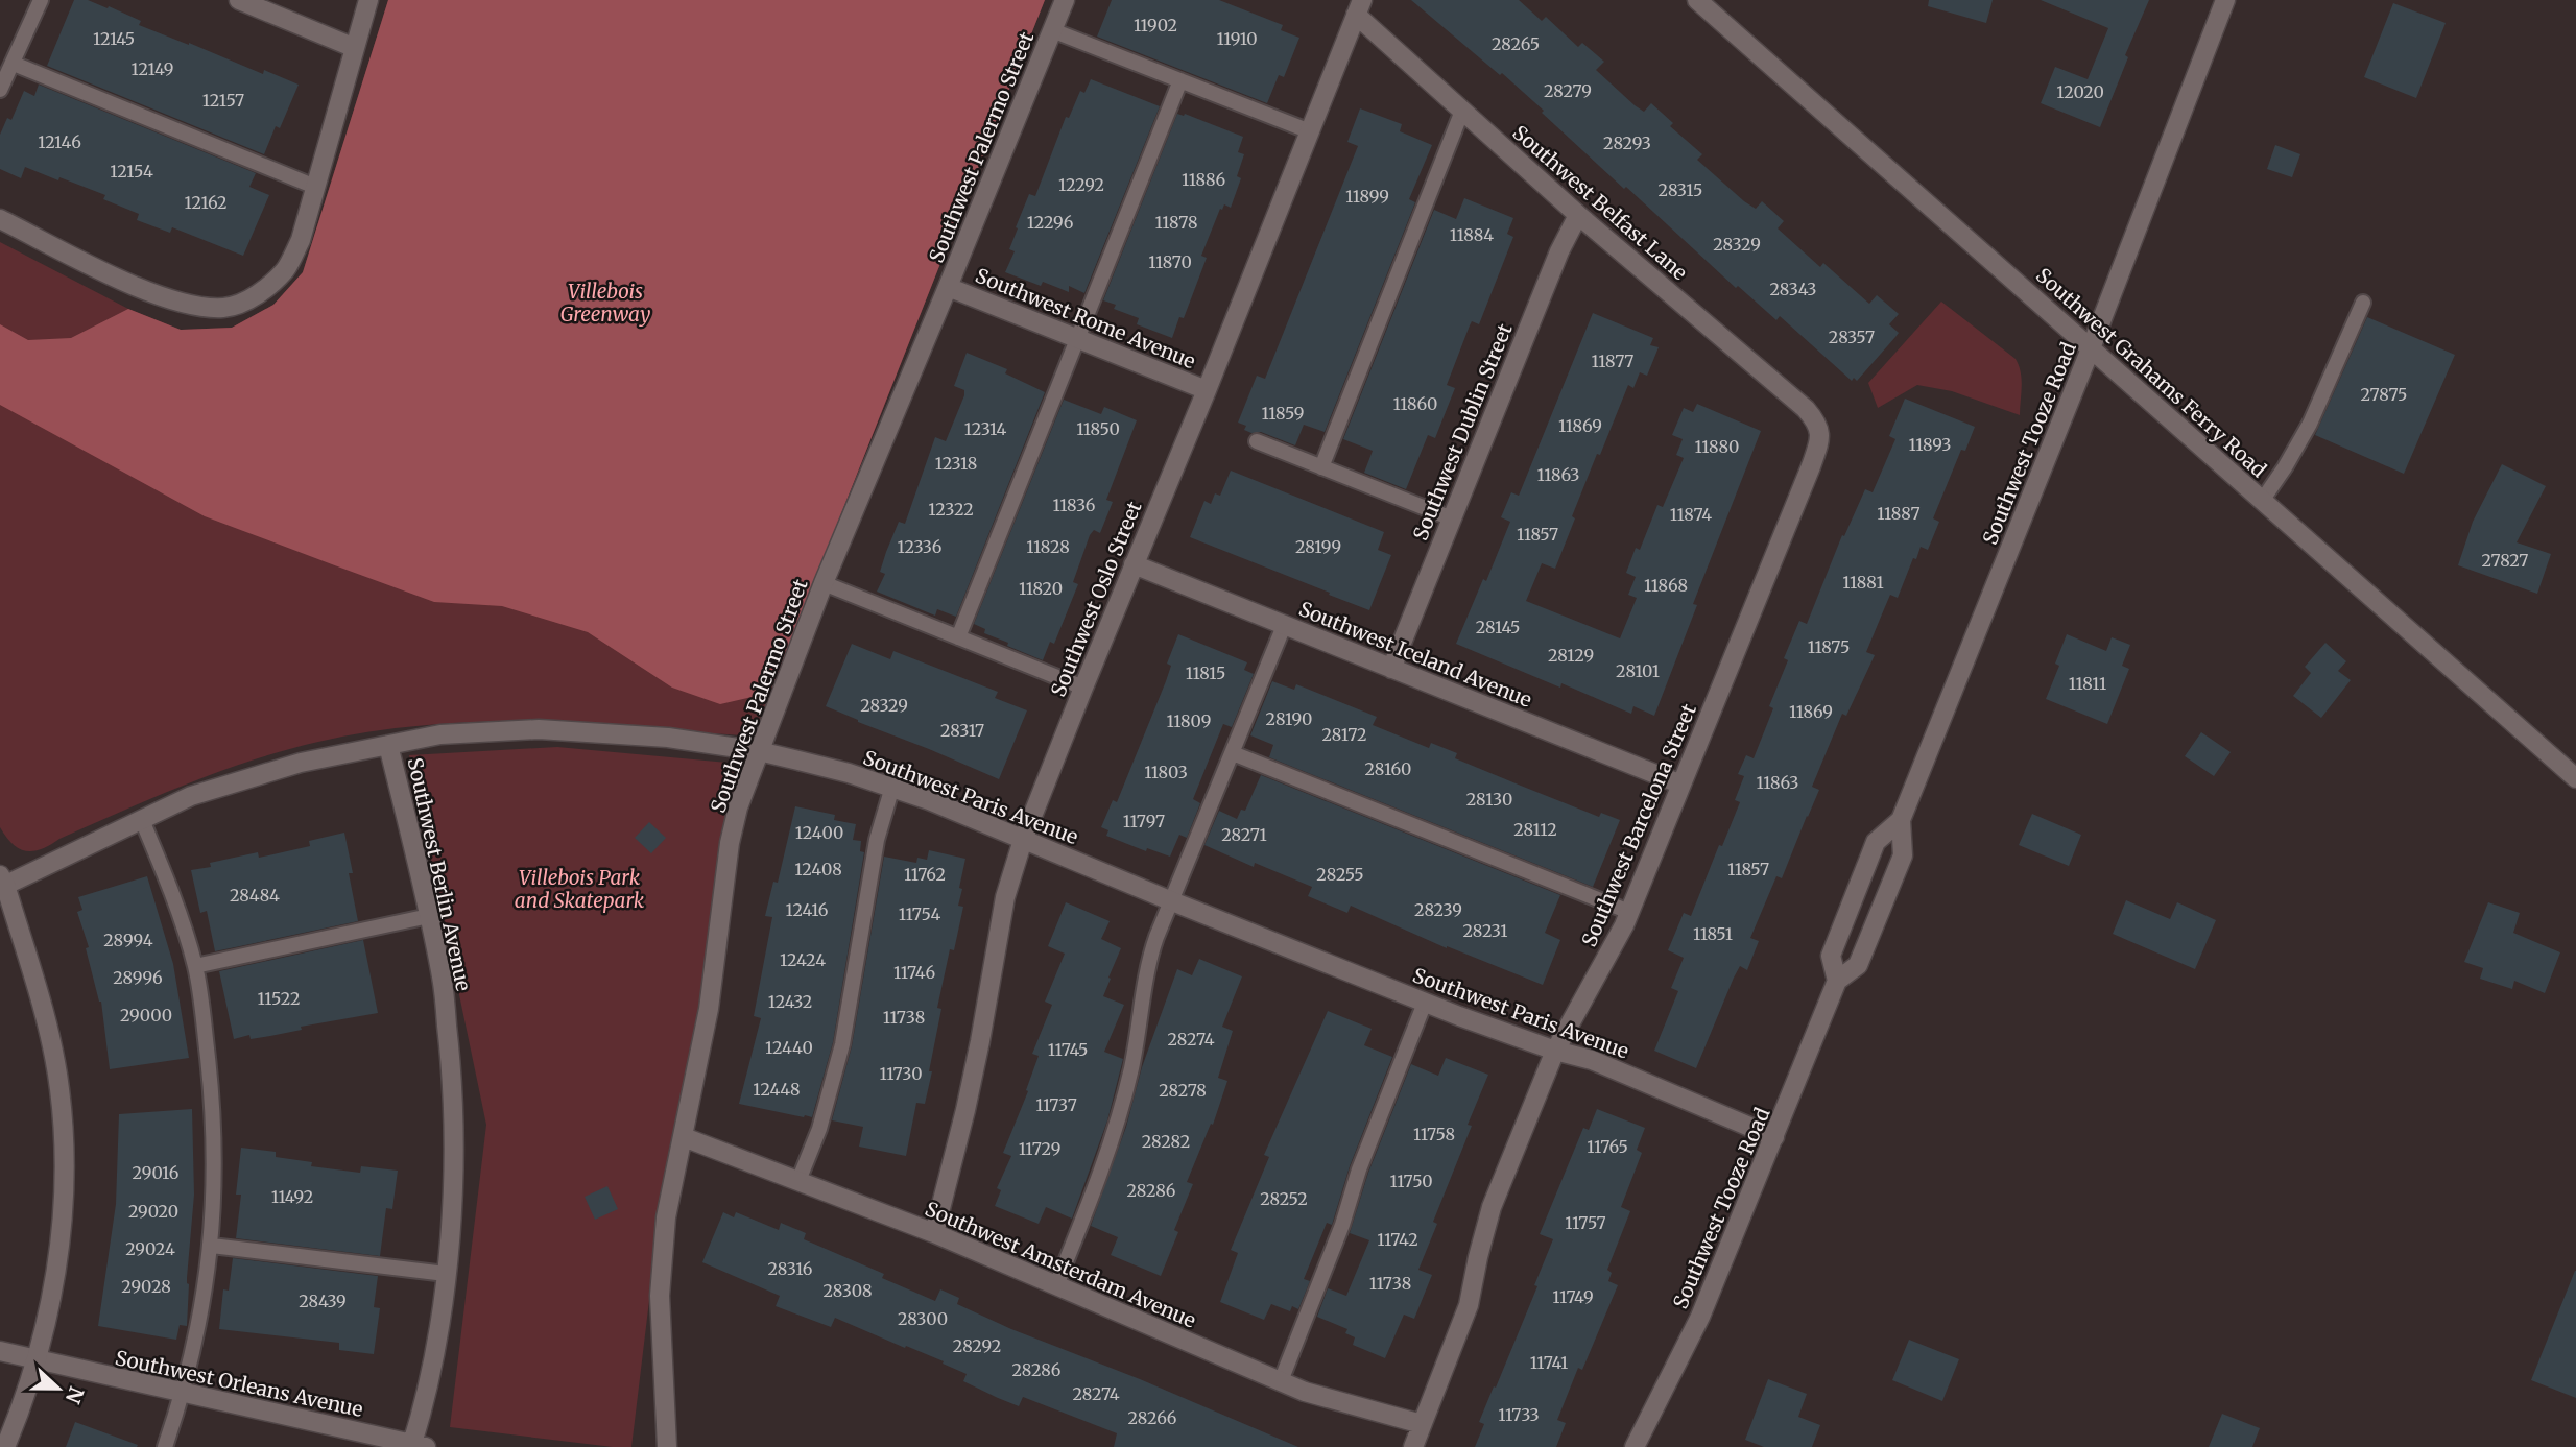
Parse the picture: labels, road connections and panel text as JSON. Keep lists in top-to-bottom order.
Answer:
{
  "streets": {
    "street": [
      "Southwest Palermo Street",
      "Southwest Belfast Lane",
      "Southwest Rome Avenue",
      "Southwest Grahams Ferry Road",
      "Southwest Dublin Street",
      "Southwest Tooze Road",
      "Southwest Oslo Street",
      "Southwest Iceland Avenue",
      "Southwest Paris Avenue",
      "Southwest Barcelona Street",
      "Southwest Berlin Avenue",
      "Southwest Amsterdam Avenue",
      "Southwest Orleans Avenue"
    ]
  },
  "crossings": [
    ["Southwest Palermo Street", "Southwest Rome Avenue"],
    ["Southwest Palermo Street", "Southwest Paris Avenue"],
    ["Southwest Palermo Street", "Southwest Amsterdam Avenue"],
    ["Southwest Belfast Lane", "Southwest Dublin Street"],
    ["Southwest Belfast Lane", "Southwest Oslo Street"],
    ["Southwest Belfast Lane", "Southwest Barcelona Street"],
    ["Southwest Rome Avenue", "Southwest Oslo Street"],
    ["Southwest Grahams Ferry Road", "Southwest Tooze Road"],
    ["Southwest Dublin Street", "Southwest Iceland Avenue"],
    ["Southwest Tooze Road", "Southwest Paris Avenue"],
    ["Southwest Oslo Street", "Southwest Iceland Avenue"],
    ["Southwest Oslo Street", "Southwest Paris Avenue"],
    ["Southwest Oslo Street", "Southwest Amsterdam Avenue"],
    ["Southwest Iceland Avenue", "Southwest Barcelona Street"],
    ["Southwest Paris Avenue", "Southwest Barcelona Street"],
    ["Southwest Paris Avenue", "Southwest Berlin Avenue"],
    ["Southwest Barcelona Street", "Southwest Amsterdam Avenue"],
    ["Southwest Berlin Avenue", "Southwest Orleans Avenue"]
  ],
  "parks": ["Villebois Greenway", "Villebois Park and Skatepark"],
  "house_numbers": [
    "11902",
    "12145",
    "11910",
    "28265",
    "12149",
    "28279",
    "12020",
    "12157",
    "12146",
    "28293",
    "12154",
    "11886",
    "12292",
    "28315",
    "11899",
    "12162",
    "12296",
    "11878",
    "11884",
    "28329",
    "11870",
    "28343",
    "28357",
    "11877",
    "27875",
    "11860",
    "11859",
    "11869",
    "12314",
    "11850",
    "11893",
    "11880",
    "12318",
    "11863",
    "11836",
    "12322",
    "11887",
    "11874",
    "11857",
    "12336",
    "11828",
    "28199",
    "27827",
    "11881",
    "11868",
    "11820",
    "28145",
    "11875",
    "28129",
    "28101",
    "11815",
    "11811",
    "28329",
    "11869",
    "28190",
    "11809",
    "28317",
    "28172",
    "28160",
    "11803",
    "11863",
    "28130",
    "11797",
    "28112",
    "12400",
    "28271",
    "12408",
    "11857",
    "11762",
    "28255",
    "28484",
    "12416",
    "28239",
    "11754",
    "28231",
    "11851",
    "28994",
    "12424",
    "11746",
    "28996",
    "11522",
    "12432",
    "29000",
    "11738",
    "28274",
    "12440",
    "11745",
    "11730",
    "12448",
    "28278",
    "11737",
    "11758",
    "28282",
    "11765",
    "11729",
    "29016",
    "11750",
    "28286",
    "11492",
    "28252",
    "29020",
    "11757",
    "11742",
    "29024",
    "28316",
    "11738",
    "29028",
    "28308",
    "11749",
    "28439",
    "28300",
    "28292",
    "11741",
    "28286",
    "28274",
    "11733",
    "28266"
  ],
  "north": "right"
}
